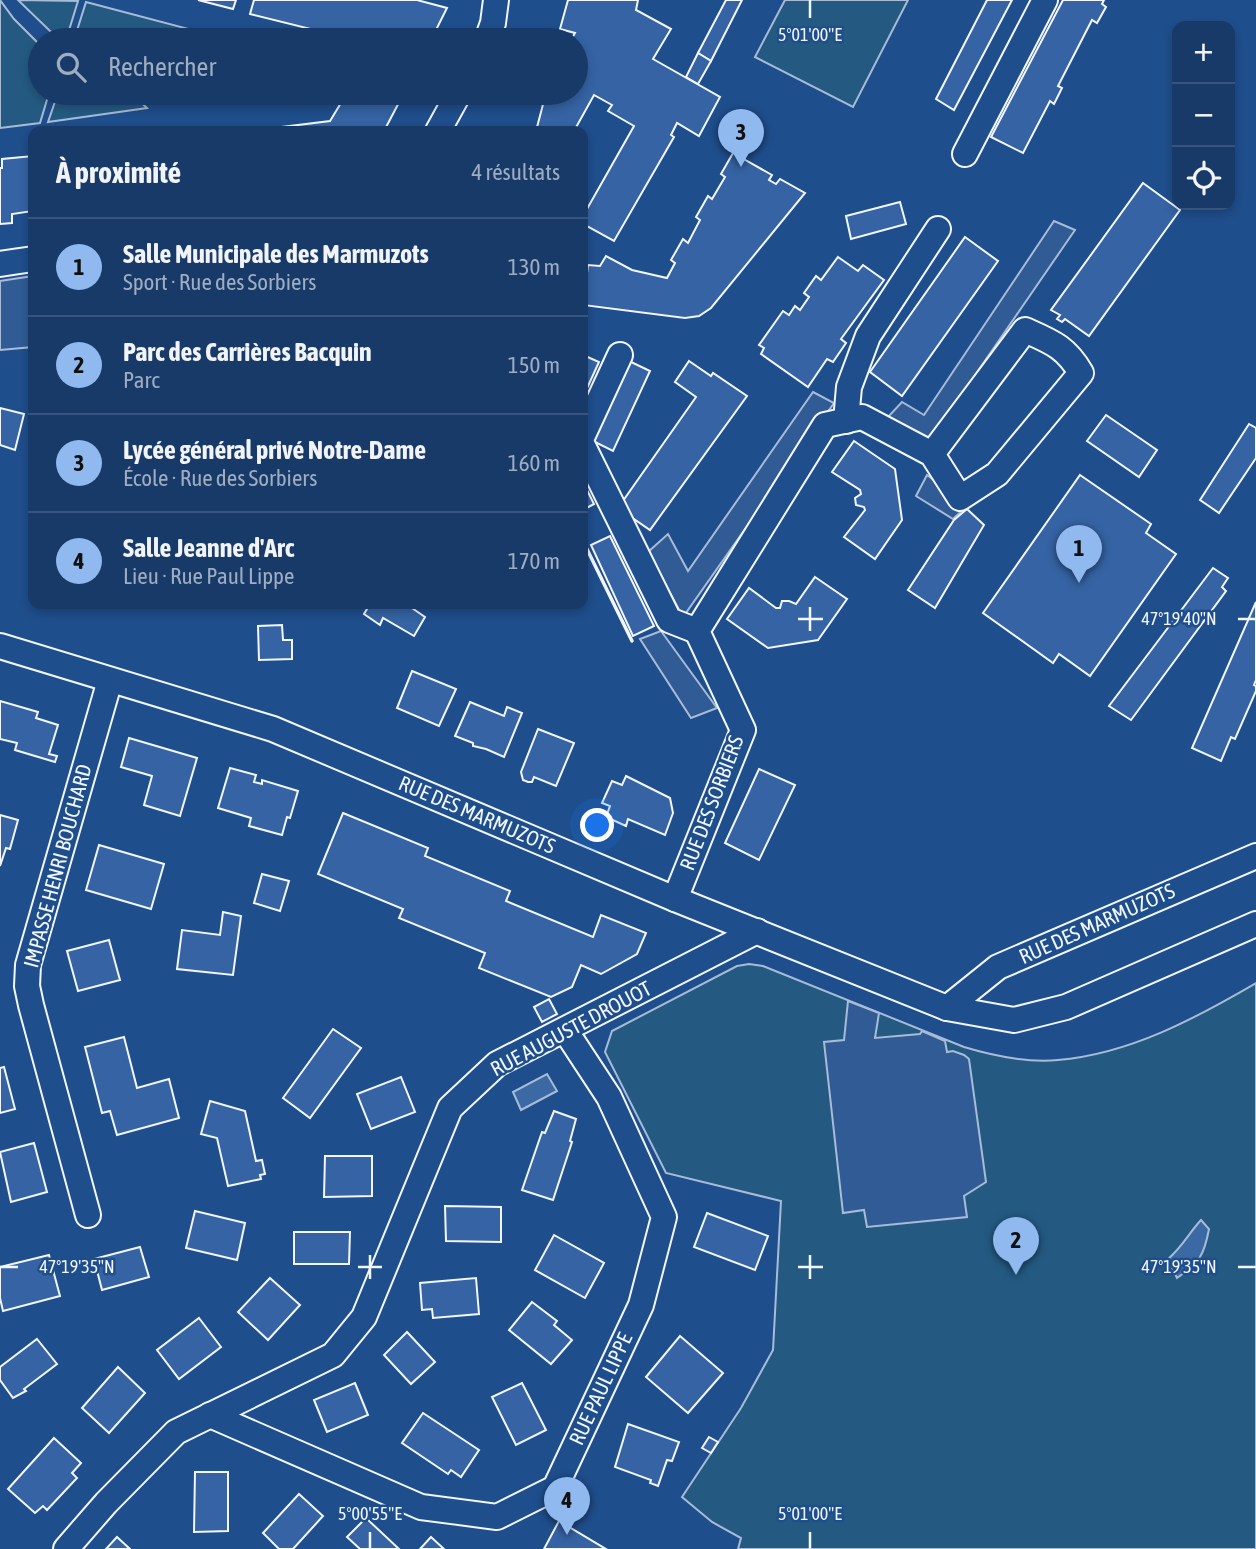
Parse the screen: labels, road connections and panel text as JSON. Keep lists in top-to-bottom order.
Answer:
{
  "streets": {
    "street": [
      "RUE DES SORBIERS",
      "RUE DES MARMUZOTS",
      "IMPASSE HENRI BOUCHARD",
      "RUE AUGUSTE DROUOT",
      "RUE PAUL LIPPE"
    ]
  },
  "crossings": [
    ["RUE DES SORBIERS", "RUE DES MARMUZOTS"],
    ["RUE DES MARMUZOTS", "IMPASSE HENRI BOUCHARD"],
    ["RUE DES MARMUZOTS", "RUE AUGUSTE DROUOT"],
    ["RUE AUGUSTE DROUOT", "RUE PAUL LIPPE"]
  ],
  "page": {
    "map_buttons": ["+", "−"],
    "search": "Rechercher",
    "pins": [
      "3",
      "1",
      "2",
      "4"
    ],
    "heading": ["À proximité", "4 résultats"],
    "list": [
      {
        "mark": "1",
        "name": "Salle Municipale des Marmuzots",
        "note": "Sport · Rue des Sorbiers",
        "value": "130 m"
      },
      {
        "mark": "2",
        "name": "Parc des Carrières Bacquin",
        "note": "Parc",
        "value": "150 m"
      },
      {
        "mark": "3",
        "name": "Lycée général privé Notre-Dame",
        "note": "École · Rue des Sorbiers",
        "value": "160 m"
      },
      {
        "mark": "4",
        "name": "Salle Jeanne d'Arc",
        "note": "Lieu · Rue Paul Lippe",
        "value": "170 m"
      }
    ]
  },
  "coordinates": [
    "5°01'00\"E",
    "47°19'40\"N",
    "47°19'35\"N",
    "5°00'55\"E"
  ]
}
